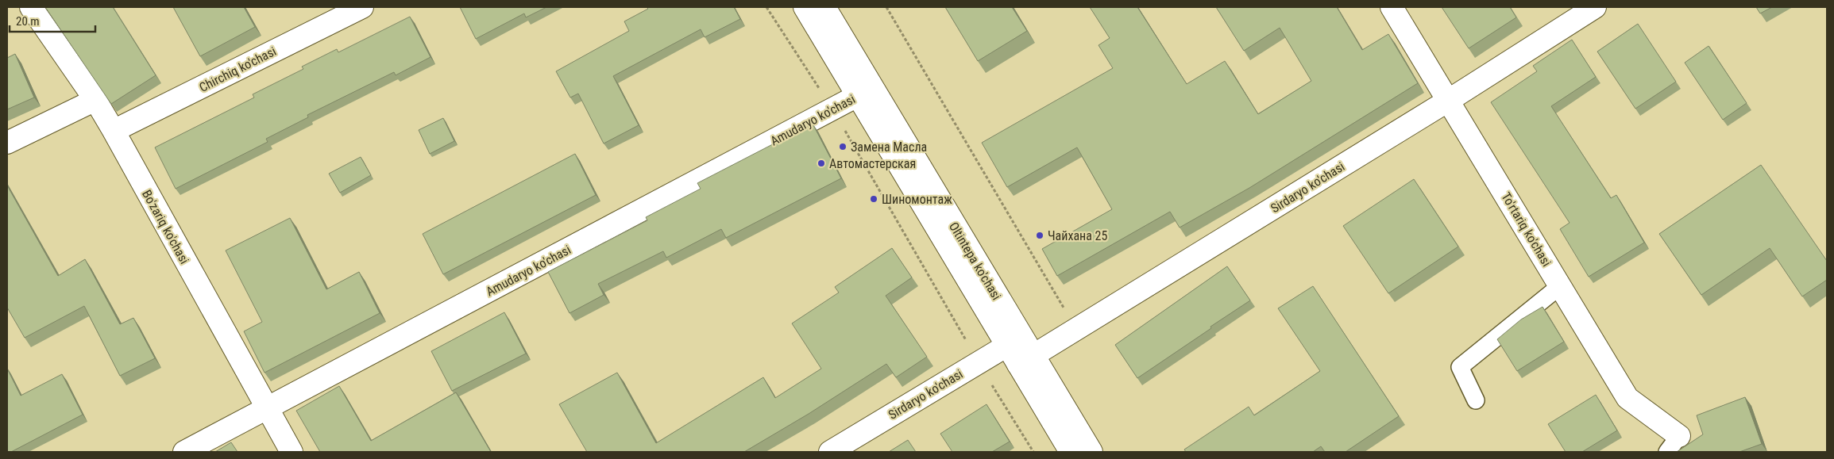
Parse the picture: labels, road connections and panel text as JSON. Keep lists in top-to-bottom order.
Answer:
{
  "streets": {
    "street": [
      "Chirchiq ko'chasi",
      "Amudaryo ko'chasi",
      "Sirdaryo ko'chasi",
      "Bo'zariq ko'chasi",
      "To'rtariq ko'chasi",
      "Oltintepa ko'chasi"
    ]
  },
  "crossings": [
    ["Chirchiq ko'chasi", "Bo'zariq ko'chasi"],
    ["Amudaryo ko'chasi", "Bo'zariq ko'chasi"],
    ["Amudaryo ko'chasi", "Oltintepa ko'chasi"],
    ["Sirdaryo ko'chasi", "To'rtariq ko'chasi"],
    ["Sirdaryo ko'chasi", "Oltintepa ko'chasi"]
  ],
  "places": [
    "Замена Маслa",
    "Автомастерская",
    "Шиномонтаж",
    "Чайхана 25"
  ],
  "scale_bar": "20 m"
}
